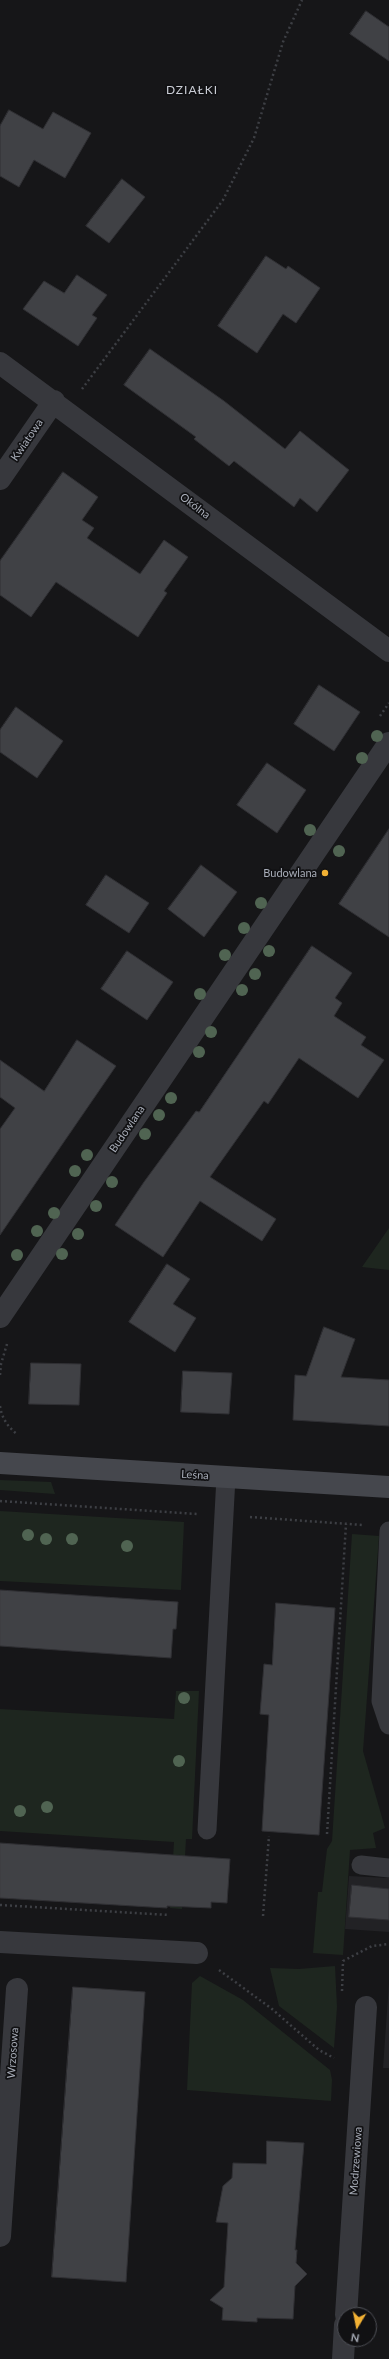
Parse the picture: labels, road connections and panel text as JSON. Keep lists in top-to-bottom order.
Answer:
{
  "streets": {
    "street": [
      "Kwiatowa",
      "Okólna",
      "Budowlana",
      "Leśna",
      "Wrzosowa",
      "Modrzewiowa"
    ]
  },
  "crossings": [
    ["Kwiatowa", "Okólna"]
  ],
  "districts": ["DZIAŁKI"],
  "places": ["Budowlana"],
  "north": "bottom"
}
